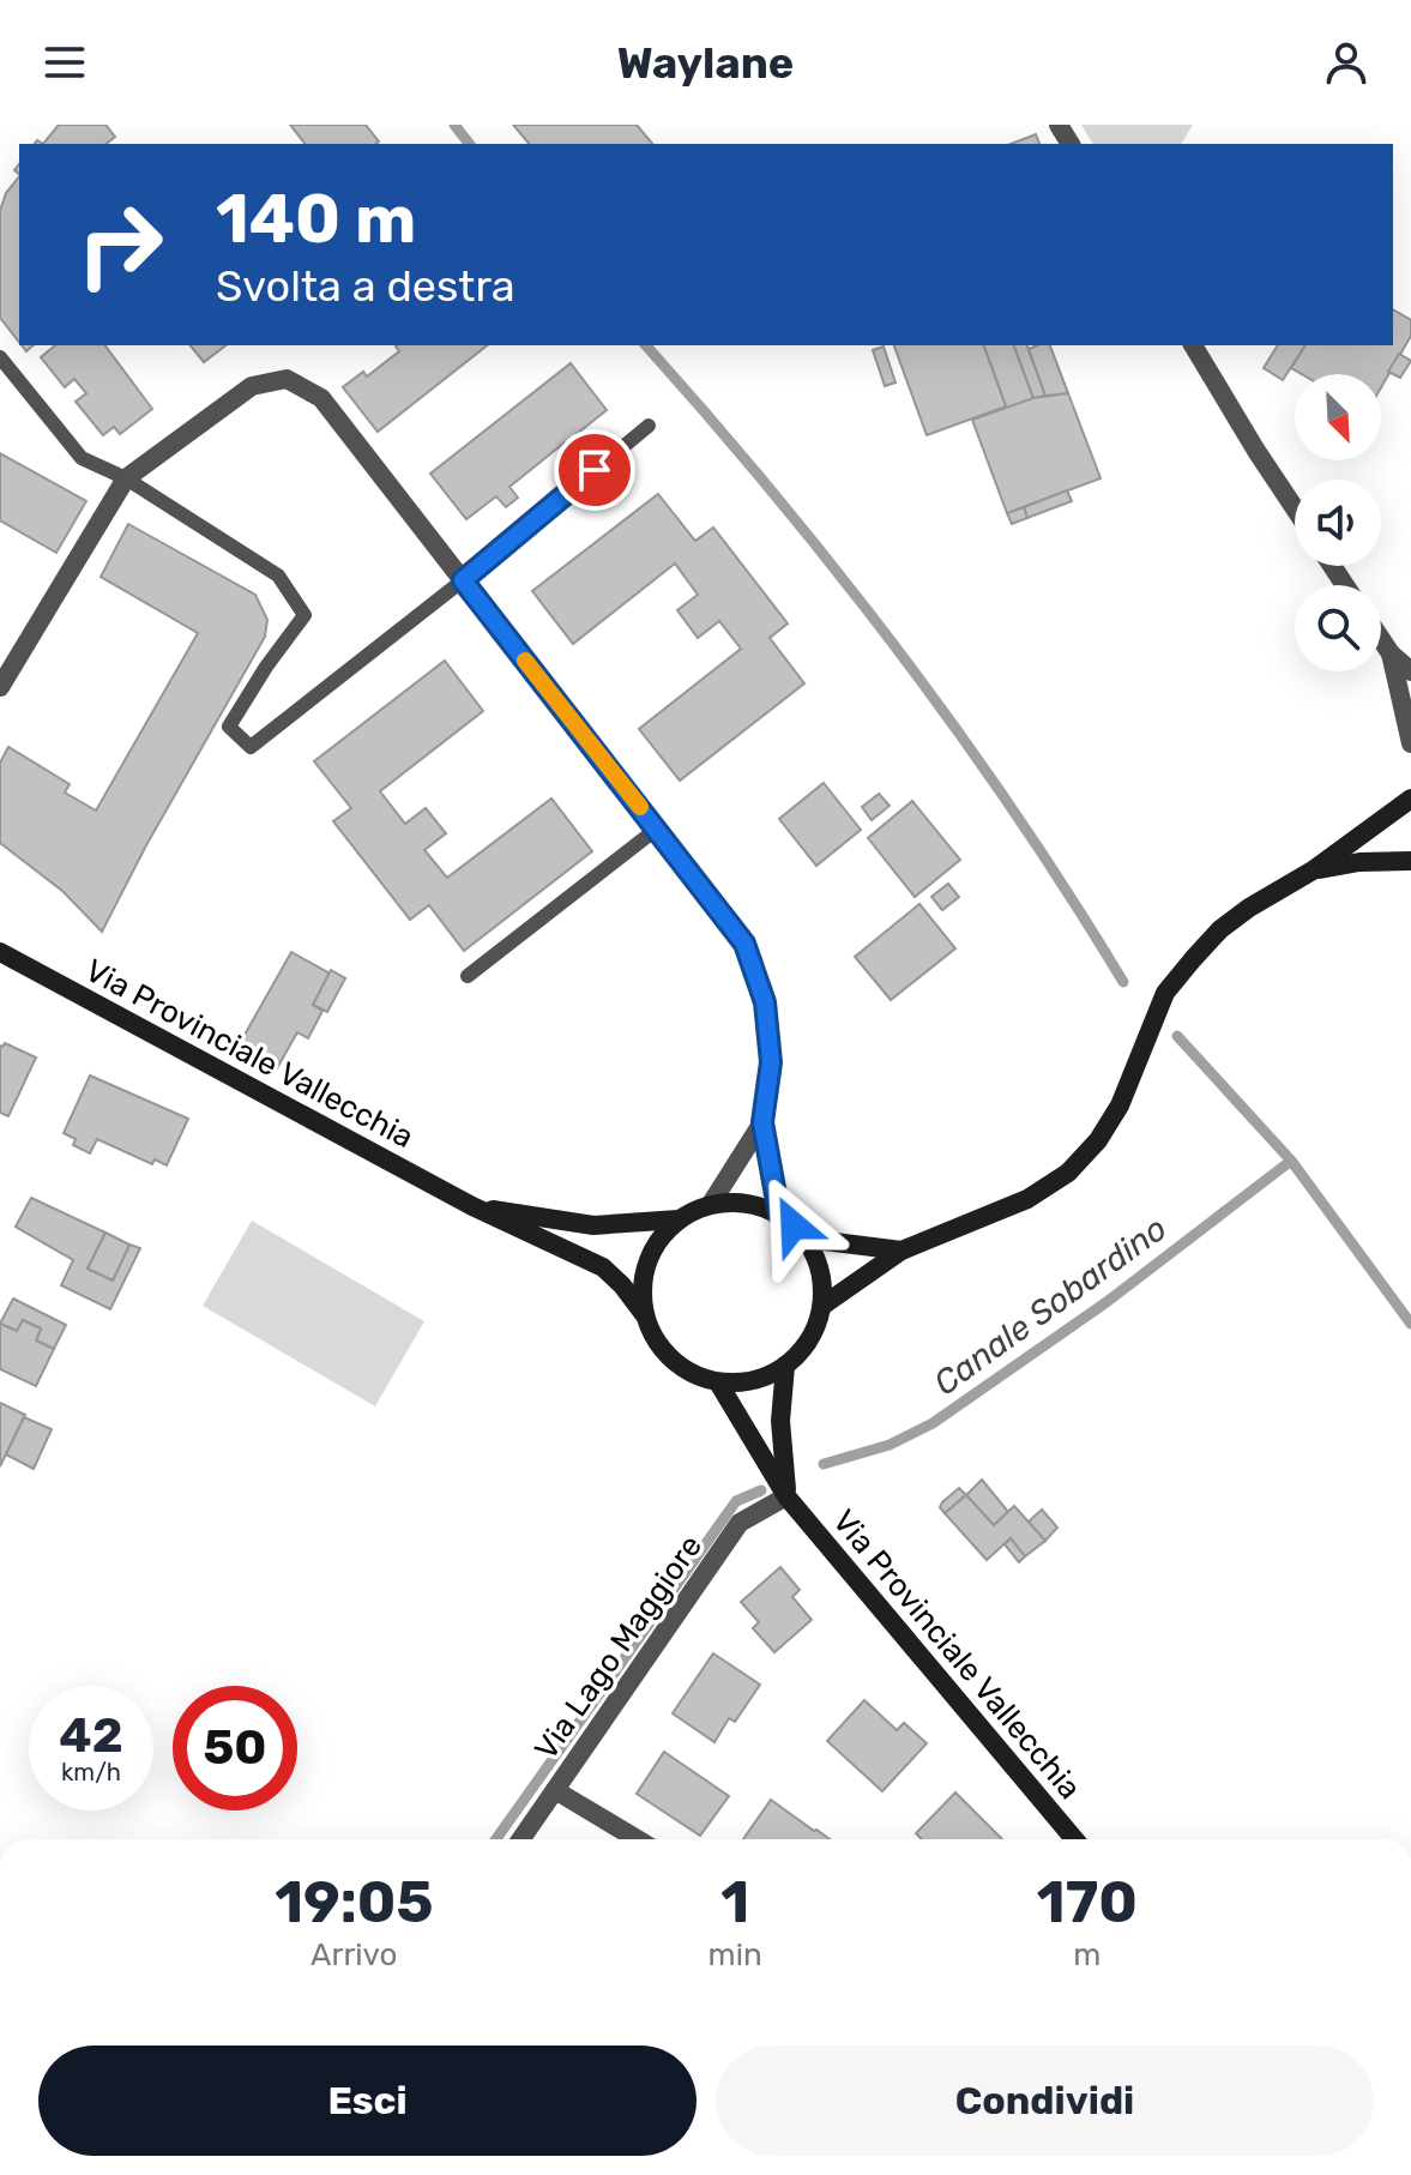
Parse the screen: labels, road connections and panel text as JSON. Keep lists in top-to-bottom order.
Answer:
{
  "streets": {
    "main road": ["Via Provinciale Vallecchia"],
    "street": ["Via Lago Maggiore"]
  },
  "crossings": [
    ["Via Provinciale Vallecchia", "Via Lago Maggiore"]
  ],
  "water": ["Canale Sobardino"],
  "north": "bottom right",
  "page": {
    "header": "Waylane",
    "turn": ["140 m", "Svolta a destra"],
    "speed": "42 km/h",
    "limit": "50",
    "eta": [
      "19:05",
      "Arrivo",
      "1",
      "min",
      "170",
      "m"
    ],
    "buttons": ["Esci", "Condividi"]
  }
}
